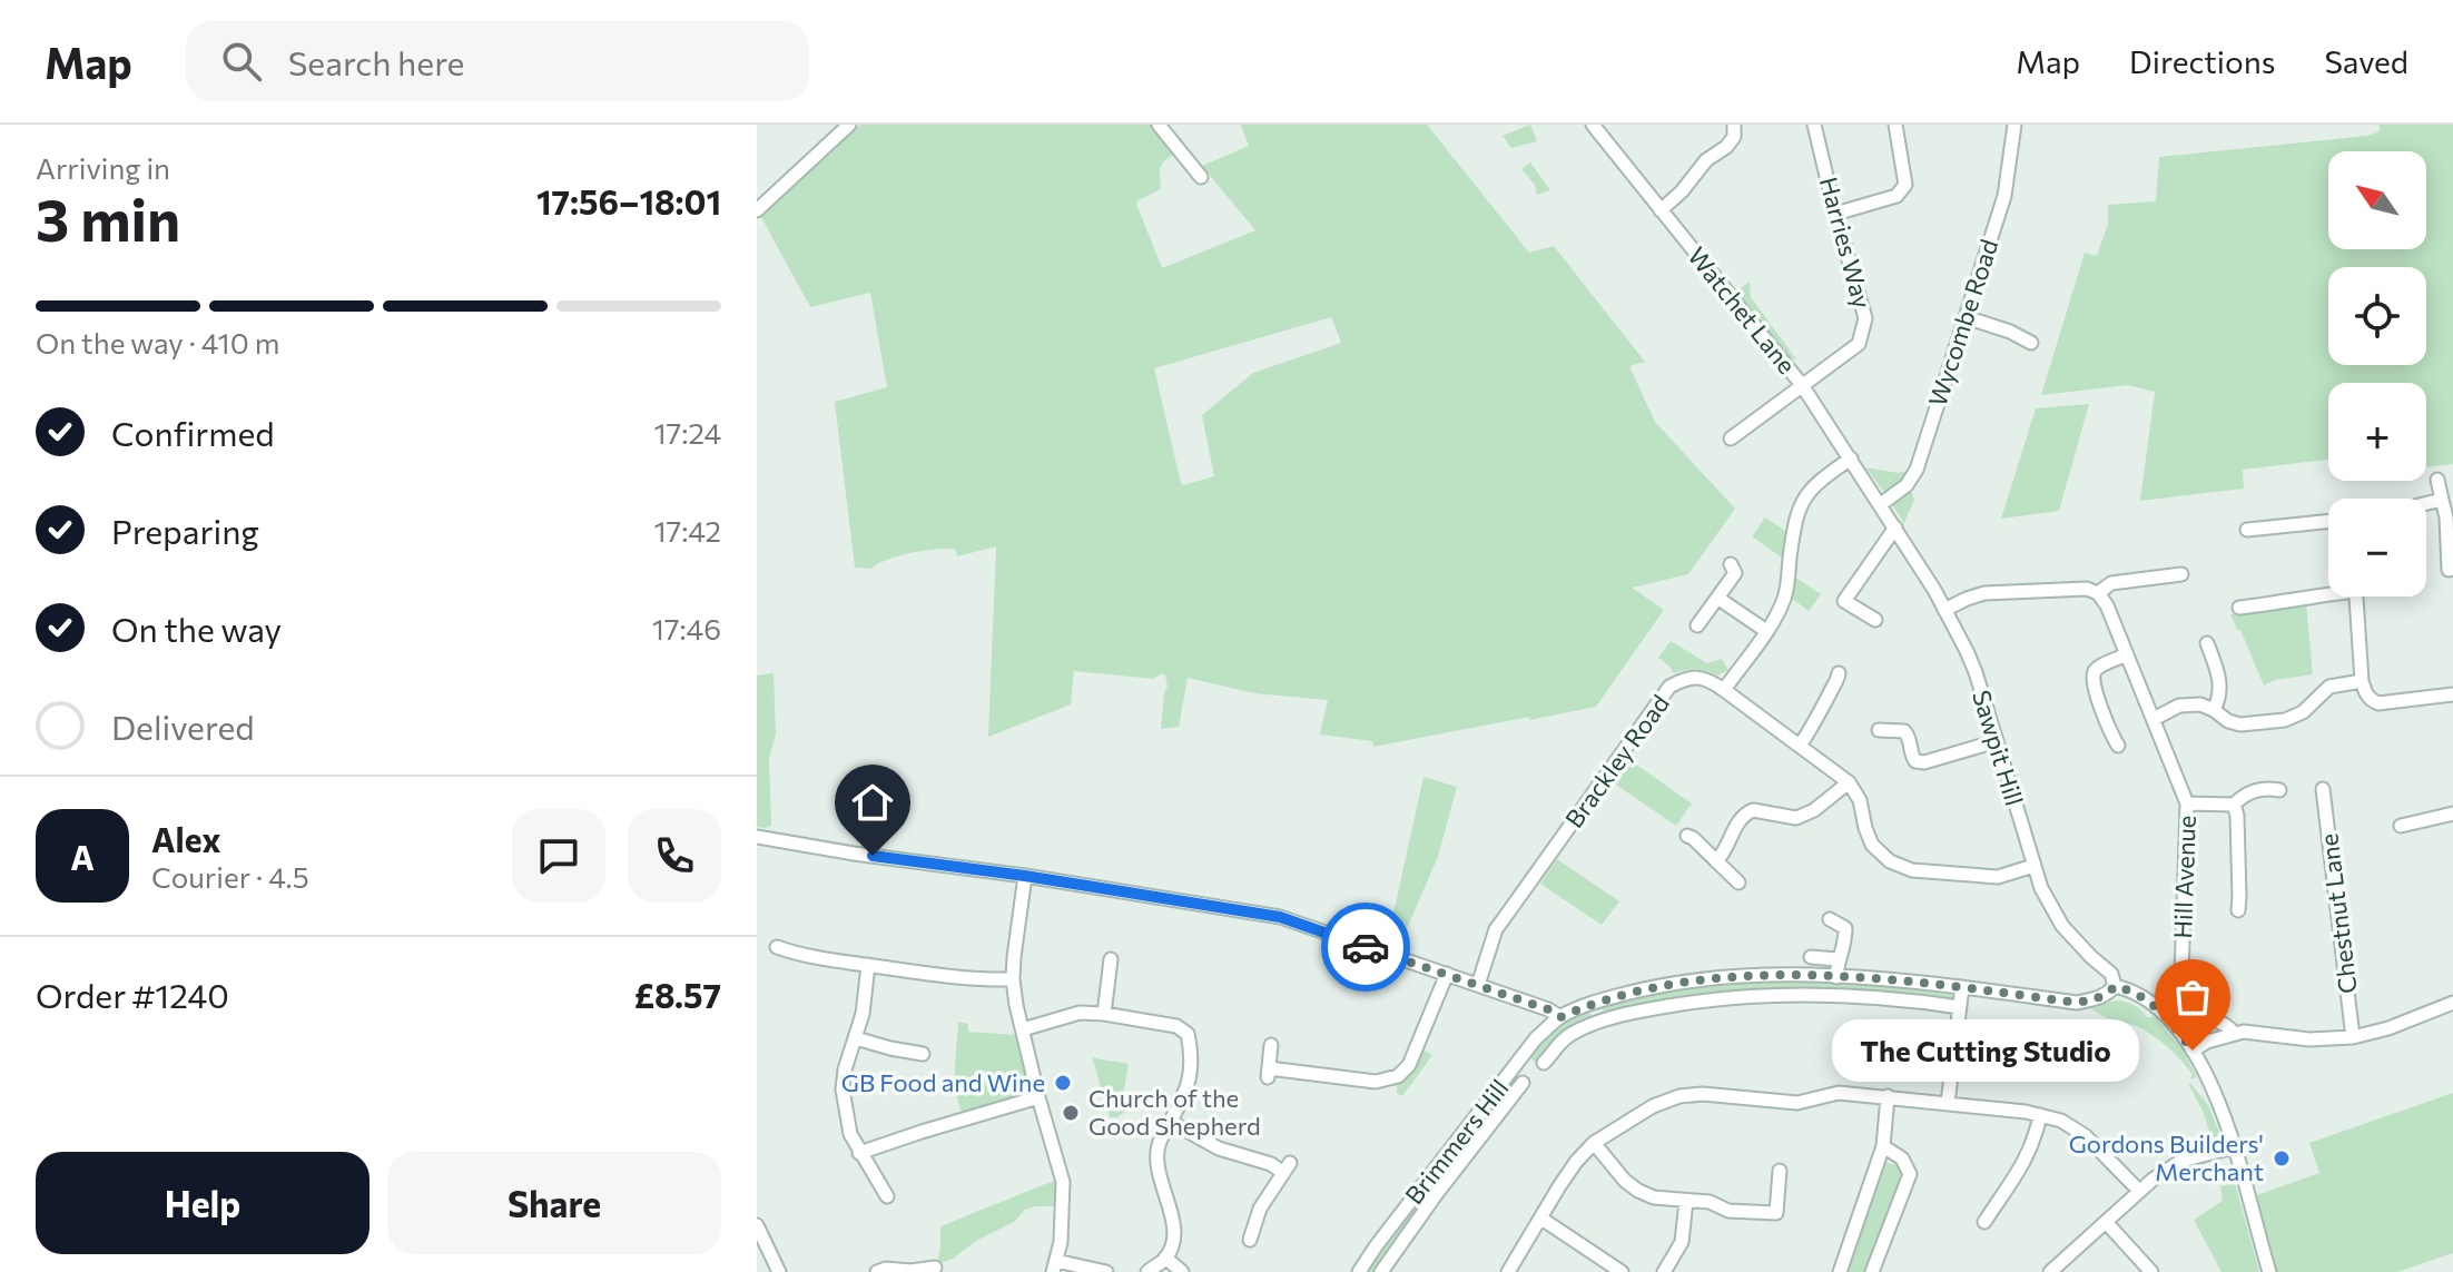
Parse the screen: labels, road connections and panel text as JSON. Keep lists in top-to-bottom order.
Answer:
{
  "streets": {
    "street": [
      "Harries Way",
      "Watchet Lane",
      "Wycombe Road",
      "Sawpit Hill",
      "Brackley Road",
      "Hill Avenue",
      "Chestnut Lane",
      "Brimmers Hill"
    ]
  },
  "crossings": [
    ["Harries Way", "Watchet Lane"],
    ["Watchet Lane", "Wycombe Road"],
    ["Watchet Lane", "Sawpit Hill"],
    ["Wycombe Road", "Sawpit Hill"],
    ["Sawpit Hill", "Brimmers Hill"]
  ],
  "places": [
    "The Cutting Studio",
    "GB Food and Wine",
    "Church of the Good Shepherd",
    "Gordons Builders' Merchant"
  ],
  "north": "top left",
  "page": {
    "header": "Map",
    "search": "Search here",
    "nav": ["Map", "Directions", "Saved"],
    "heading": ["3 min", "Arriving in", "17:56–18:01"],
    "panel": [
      "Alex",
      "Courier · 4.5",
      "Order #1240",
      "£8.57"
    ],
    "map_buttons": ["+", "−"],
    "bar": "On the way · 410 m",
    "list": [
      ["Confirmed", "17:24"],
      ["Preparing", "17:42"],
      ["On the way", "17:46"],
      "Delivered"
    ],
    "round": "A",
    "bubble": "The Cutting Studio",
    "buttons": ["Help", "Share"]
  }
}
